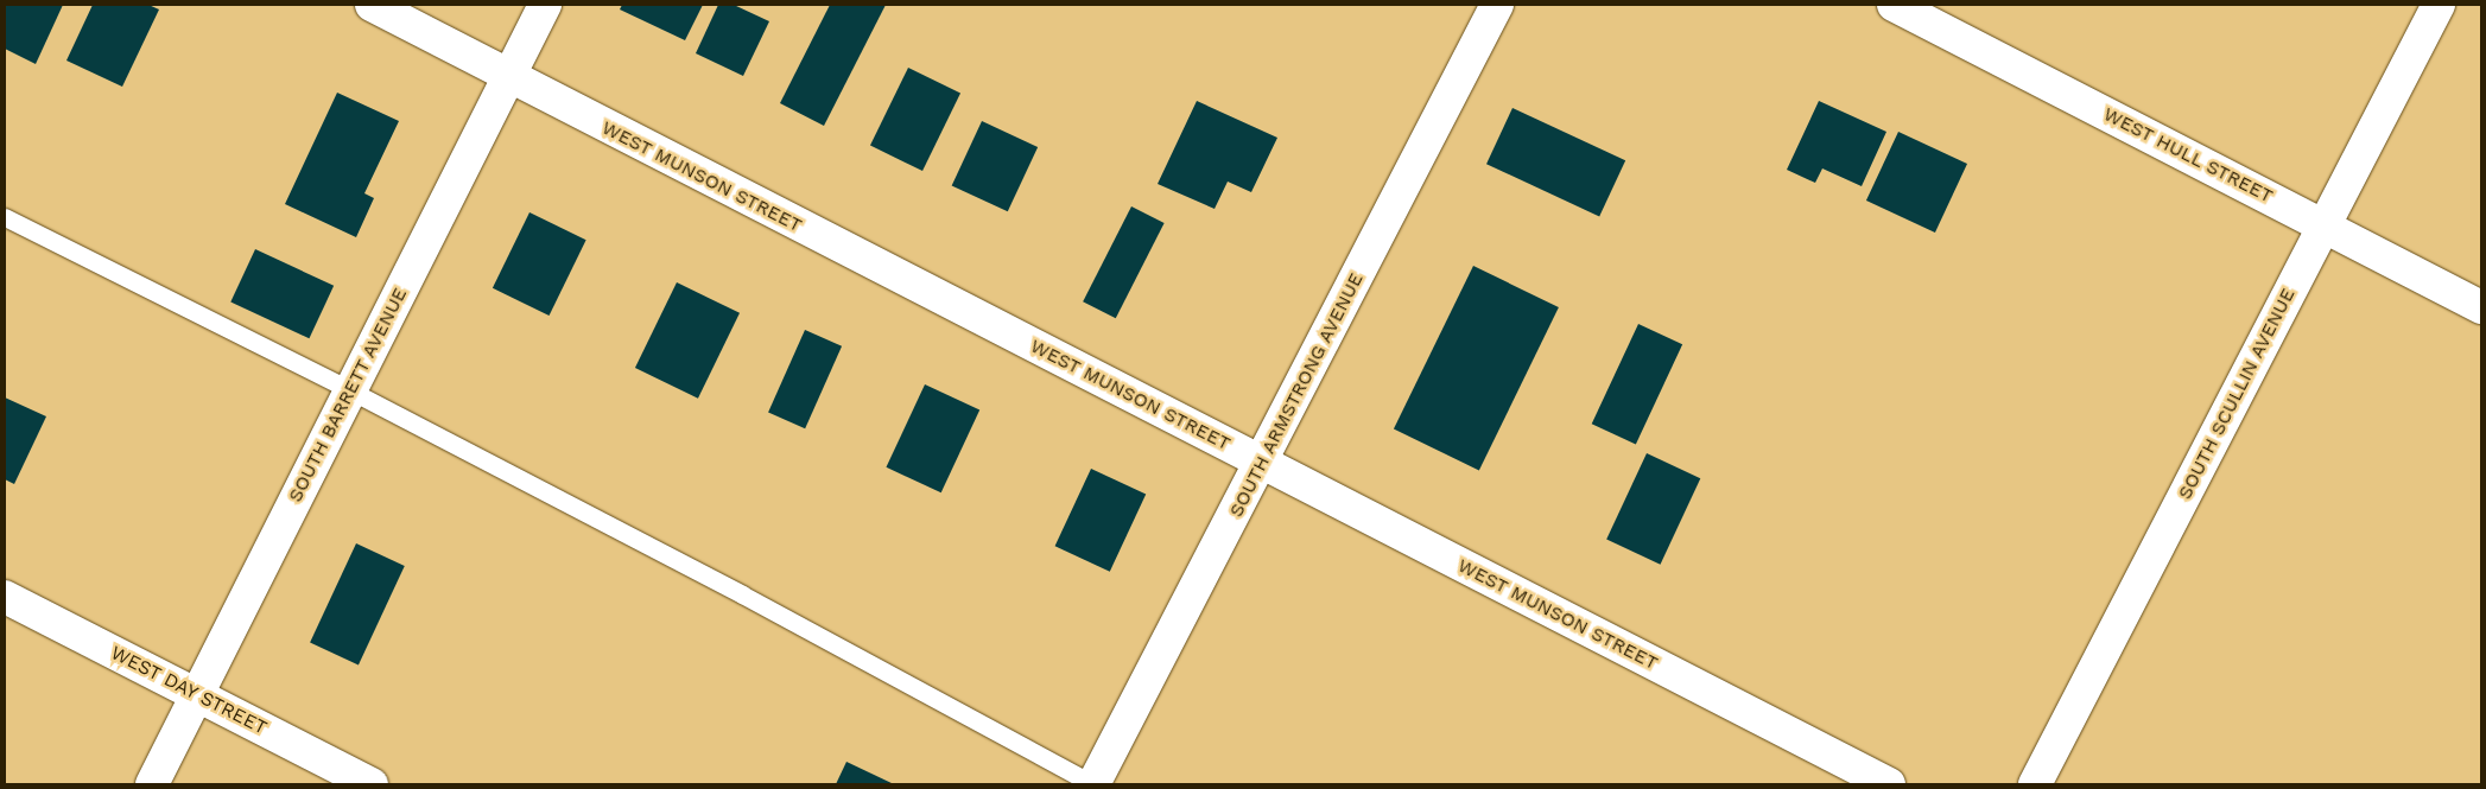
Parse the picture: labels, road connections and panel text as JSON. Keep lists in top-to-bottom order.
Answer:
{
  "streets": {
    "street": [
      "WEST HULL STREET",
      "WEST MUNSON STREET",
      "SOUTH SCULLIN AVENUE",
      "SOUTH BARRETT AVENUE",
      "SOUTH ARMSTRONG AVENUE",
      "WEST DAY STREET"
    ]
  },
  "crossings": [
    ["WEST HULL STREET", "SOUTH SCULLIN AVENUE"],
    ["WEST MUNSON STREET", "SOUTH BARRETT AVENUE"],
    ["WEST MUNSON STREET", "SOUTH ARMSTRONG AVENUE"],
    ["SOUTH BARRETT AVENUE", "WEST DAY STREET"]
  ]
}
